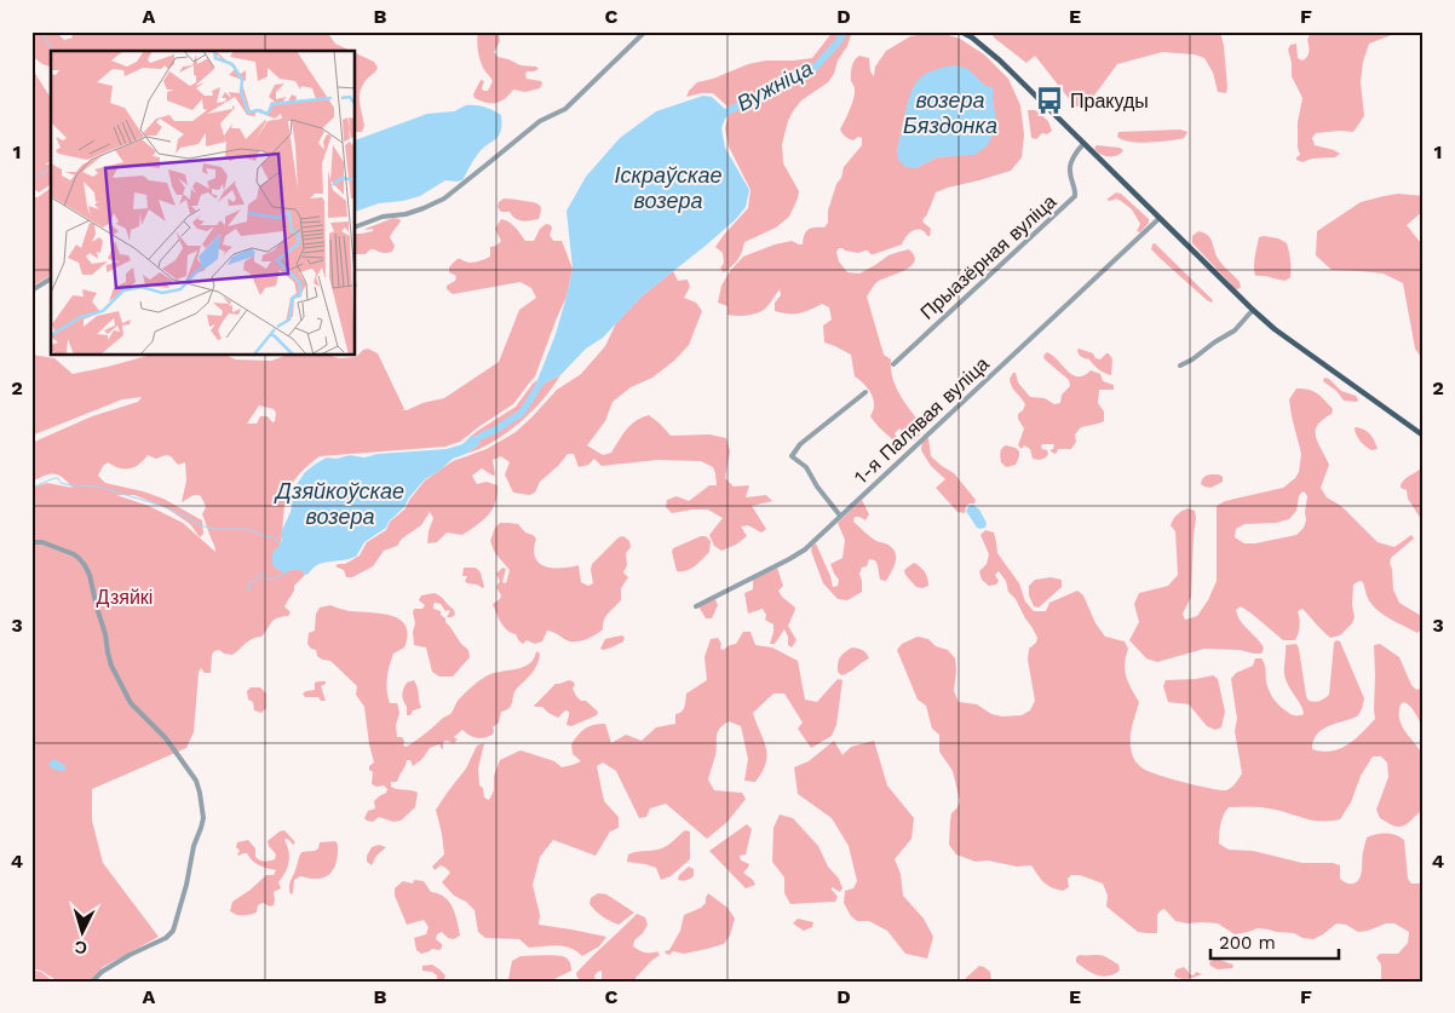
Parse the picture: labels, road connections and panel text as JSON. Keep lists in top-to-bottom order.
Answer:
{
  "streets": {
    "street": ["Прыазёрная вуліца", "1-я Палявая вуліца"]
  },
  "water": [
    "Вужніца",
    "возера Бяздонка",
    "Іскраўскае возера",
    "Дзяйкоўскае возера"
  ],
  "parks": ["Дзяйкі"],
  "places": {
    "bus stop": ["Пракуды"]
  },
  "scale_bar": "200 m",
  "north": "bottom",
  "grid": {
    "columns": [
      "A",
      "B",
      "C",
      "D",
      "E",
      "F"
    ],
    "rows": [
      "1",
      "2",
      "3",
      "4"
    ]
  }
}
